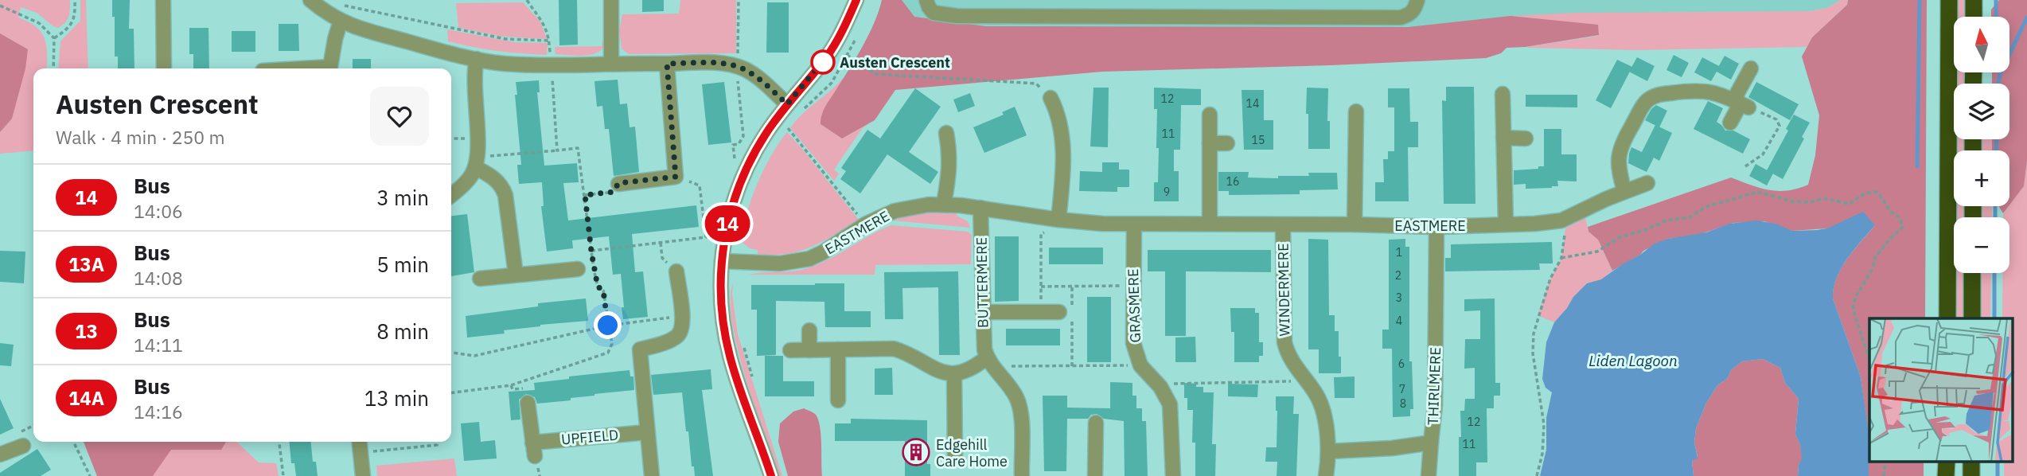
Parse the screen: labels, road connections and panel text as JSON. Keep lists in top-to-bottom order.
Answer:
{
  "streets": {
    "street": [
      "EASTMERE",
      "BUTTERMERE",
      "WINDERMERE",
      "GRASMERE",
      "THIRLMERE",
      "UPFIELD"
    ]
  },
  "crossings": [
    ["EASTMERE", "BUTTERMERE"],
    ["EASTMERE", "WINDERMERE"],
    ["EASTMERE", "GRASMERE"],
    ["EASTMERE", "THIRLMERE"],
    ["WINDERMERE", "THIRLMERE"]
  ],
  "water": ["Liden Lagoon"],
  "places": {
    "other": ["Austen Crescent"],
    "building": ["Edgehill Care Home"]
  },
  "lines": ["bus line 14"],
  "house_numbers": [
    "12",
    "14",
    "11",
    "15",
    "16",
    "9",
    "1",
    "2",
    "3",
    "4",
    "6",
    "7",
    "8",
    "12",
    "11"
  ],
  "north": "top",
  "page": {
    "on_map": "14",
    "map_buttons": ["+", "−"],
    "heading": ["Austen Crescent", "Walk · 4 min · 250 m"],
    "list": [
      {
        "mark": "14",
        "name": "Bus",
        "note": "14:06",
        "value": "3 min"
      },
      {
        "mark": "13A",
        "name": "Bus",
        "note": "14:08",
        "value": "5 min"
      },
      {
        "mark": "13",
        "name": "Bus",
        "note": "14:11",
        "value": "8 min"
      },
      {
        "mark": "14A",
        "name": "Bus",
        "note": "14:16",
        "value": "13 min"
      }
    ]
  }
}
